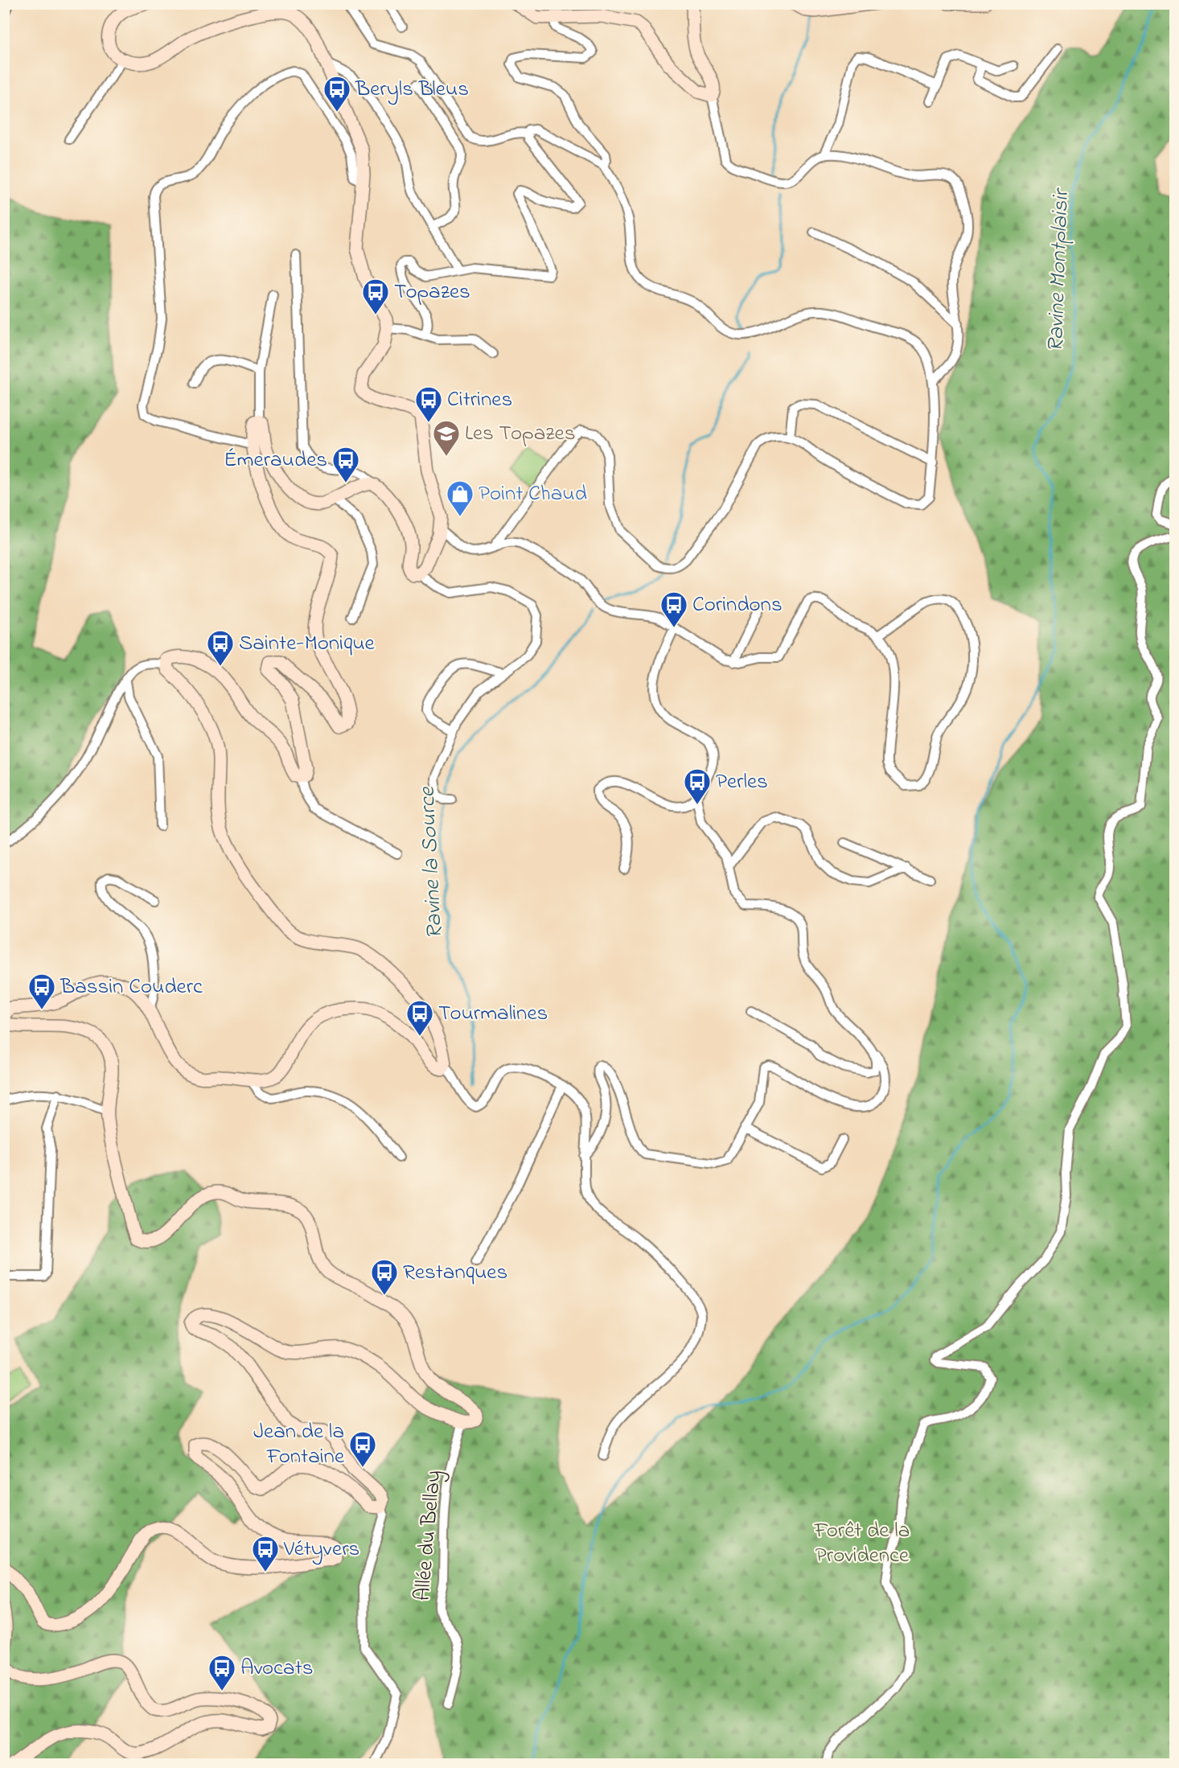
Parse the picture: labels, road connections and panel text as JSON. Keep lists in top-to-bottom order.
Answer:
{
  "streets": {
    "street": ["Allée du Bellay"]
  },
  "water": ["Ravine Montplaisir", "Ravine la Source"],
  "parks": ["Forêt de la Providence"],
  "places": {
    "bus stop": [
      "Beryls Bleus",
      "Topazes",
      "Citrines",
      "Émeraudes",
      "Corindons",
      "Sainte-Monique",
      "Perles",
      "Bassin Couderc",
      "Tourmalines",
      "Restanques",
      "Jean de la Fontaine",
      "Vétyvers",
      "Avocats"
    ],
    "school or university": ["Les Topazes"],
    "shop": ["Point Chaud"]
  }
}
